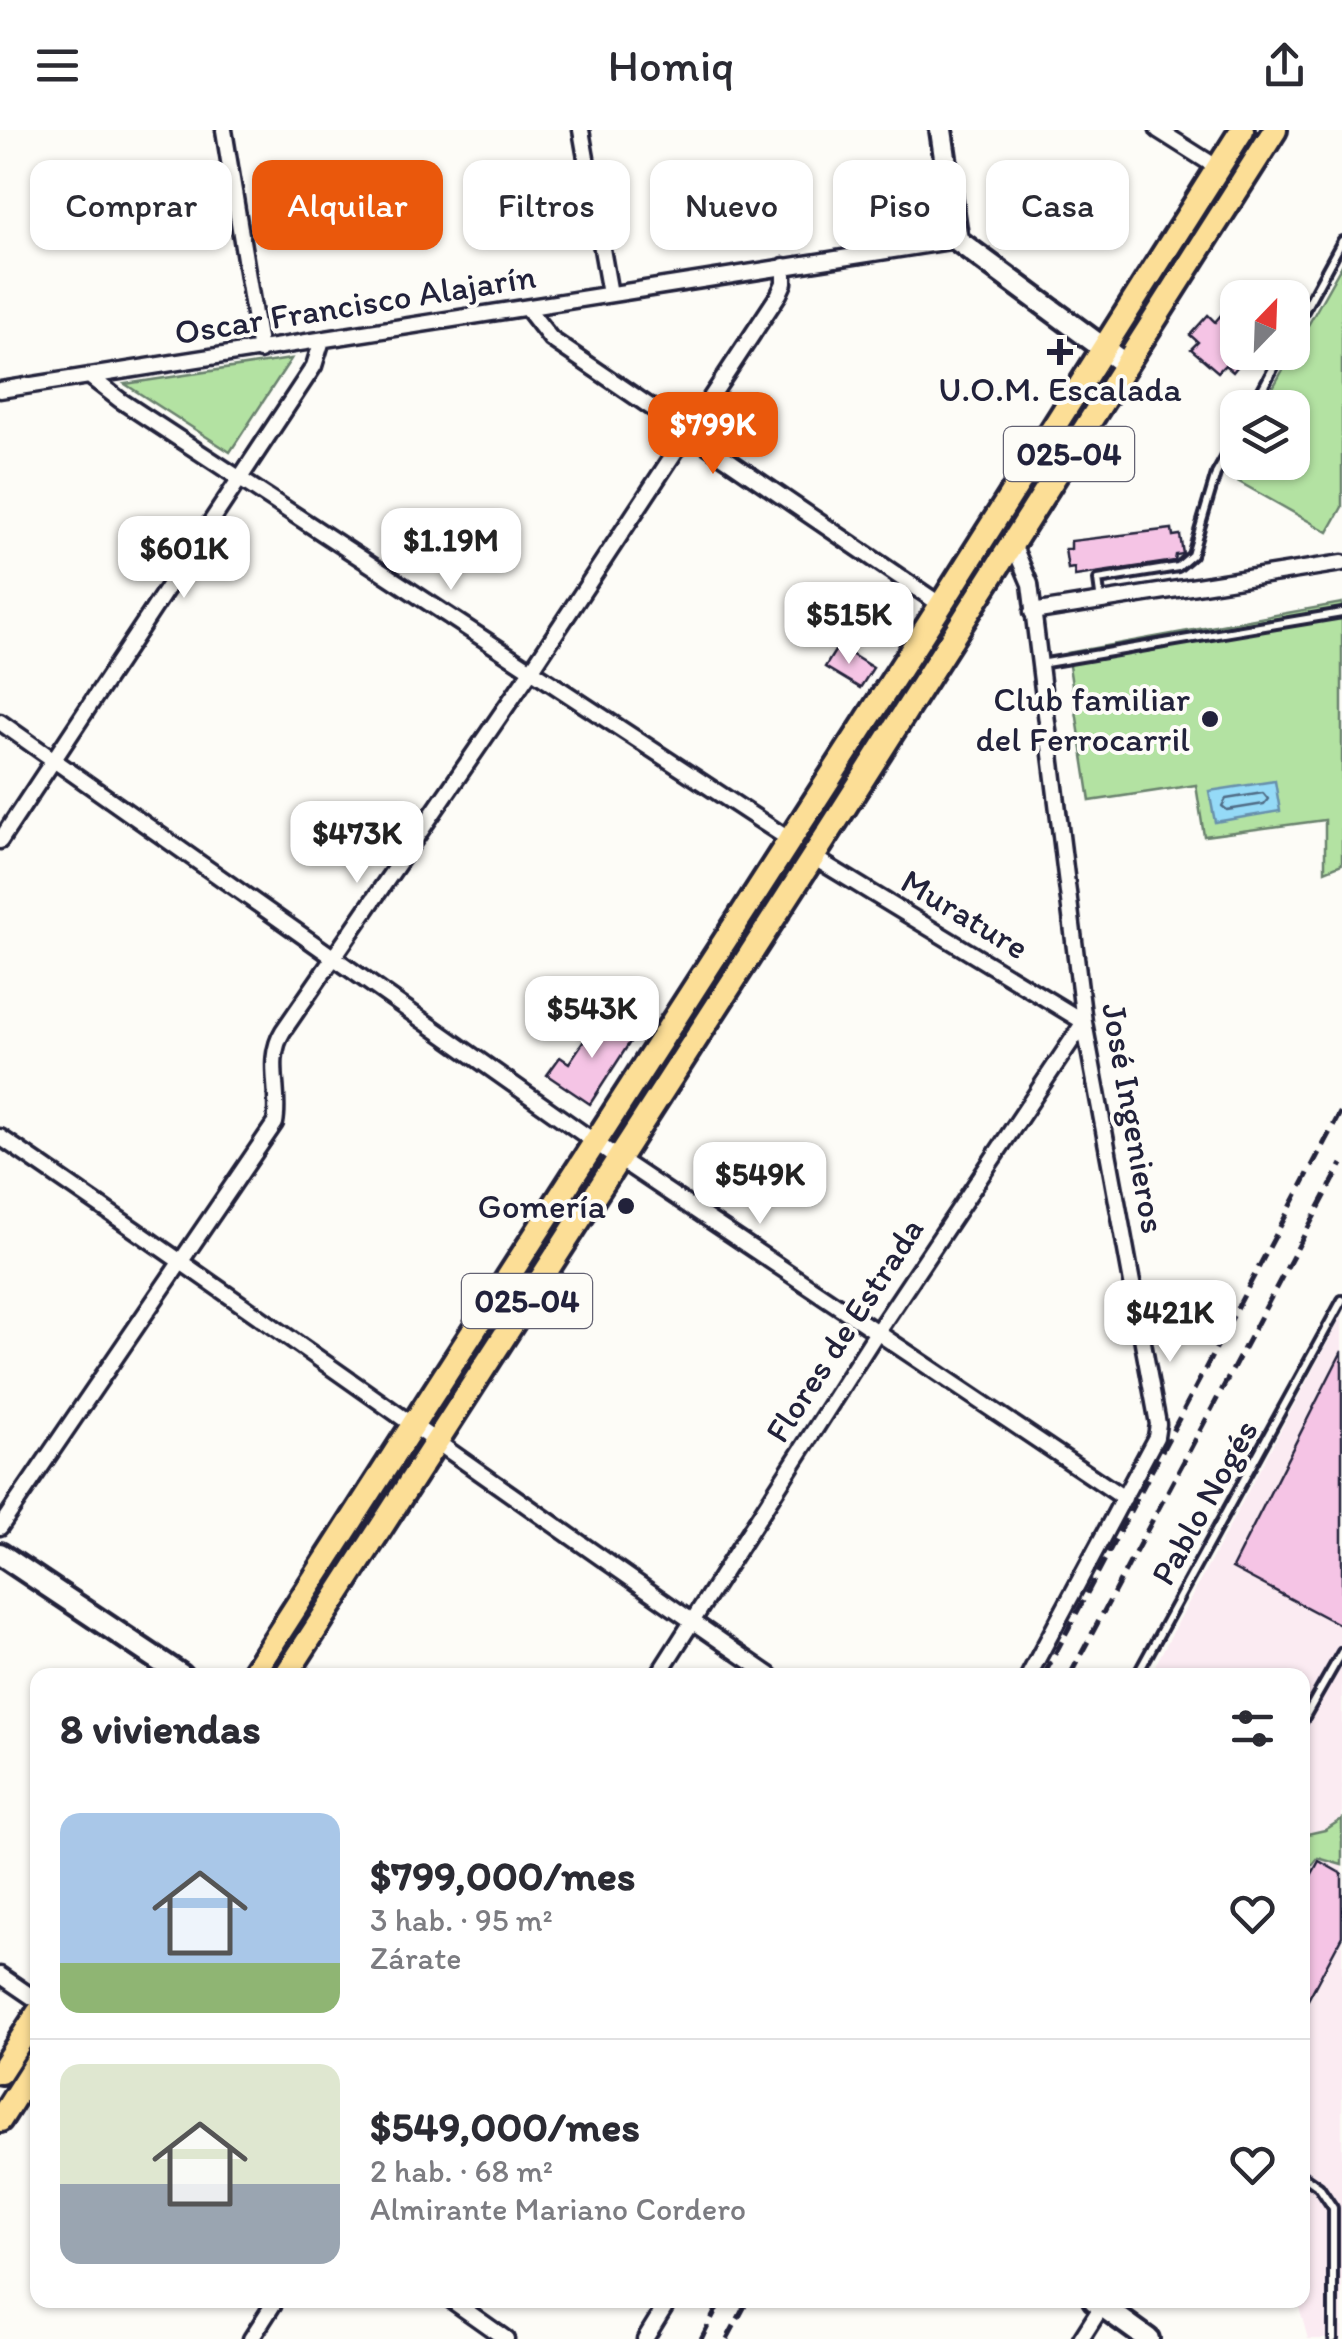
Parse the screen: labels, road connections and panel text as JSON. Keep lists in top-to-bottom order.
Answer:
{
  "streets": {
    "main road": ["025-04"],
    "street": [
      "Oscar Francisco Alajarín",
      "Murature",
      "José Ingenieros",
      "Flores de Estrada"
    ],
    "lane": ["Pablo Nogés"]
  },
  "crossings": [
    ["025-04", "Murature"],
    ["025-04", "José Ingenieros"],
    ["Murature", "José Ingenieros"],
    ["Murature", "Flores de Estrada"],
    ["José Ingenieros", "Flores de Estrada"]
  ],
  "places": {
    "health": ["U.O.M. Escalada"],
    "other": ["Club familiar del Ferrocarril", "Gomería"]
  },
  "north": "top right",
  "page": {
    "header": "Homiq",
    "chip": [
      "Comprar",
      "Alquilar",
      "Filtros",
      "Nuevo",
      "Piso",
      "Casa"
    ],
    "price": [
      "$799K",
      "$1.19M",
      "$601K",
      "$515K",
      "$473K",
      "$543K",
      "$549K",
      "$421K"
    ],
    "heading": "8 viviendas",
    "list": [
      {
        "name": "$799,000/mes",
        "note": "3 hab. · 95 m² · Zárate"
      },
      {
        "name": "$549,000/mes",
        "note": "2 hab. · 68 m² · Almirante Mariano Cordero"
      }
    ]
  }
}
